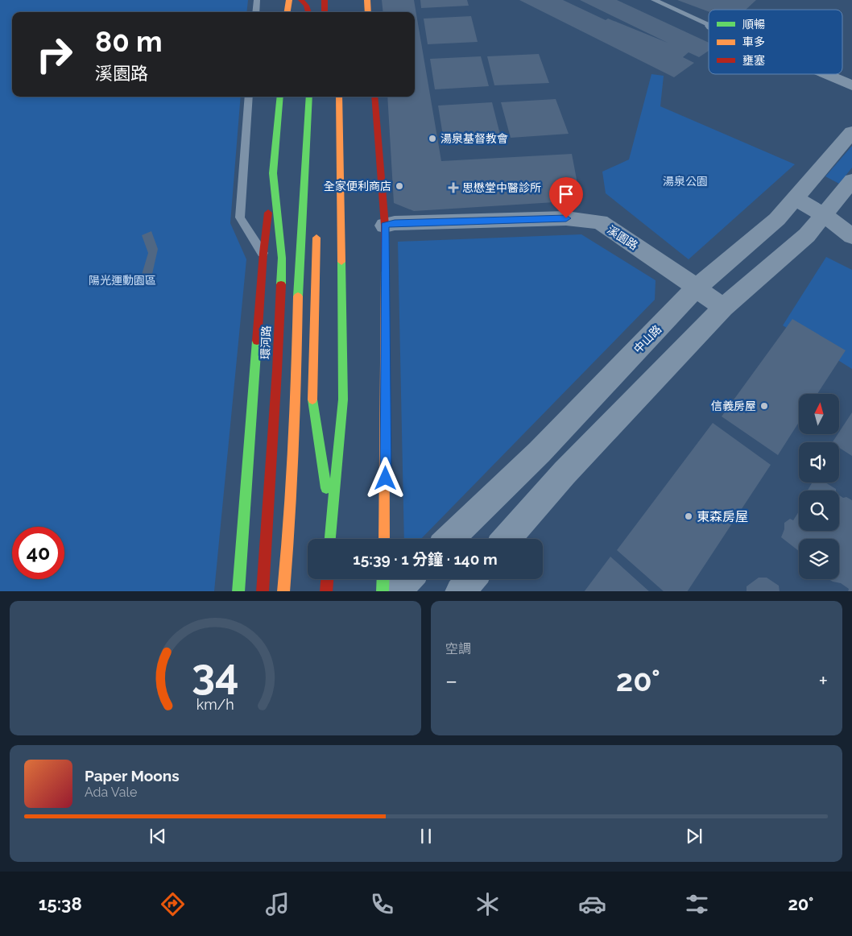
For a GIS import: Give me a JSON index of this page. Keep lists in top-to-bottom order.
{
  "streets": {
    "main road": ["環河路"],
    "street": ["溪園路", "中山路"]
  },
  "crossings": [
    ["溪園路", "中山路"]
  ],
  "parks": ["湯泉公園", "陽光運動園區"],
  "places": {
    "other": [
      "湯泉基督教會",
      "全家便利商店",
      "信義房屋",
      "東森房屋"
    ],
    "health": ["思懋堂中醫診所"]
  },
  "legend": ["順暢", "車多", "壅塞"],
  "north": "top",
  "page": {
    "turn": ["80 m", "溪園路"],
    "limit": "40",
    "trip": "15:39 · 1 分鐘 · 140 m",
    "tile": "空調",
    "heat": ["−", "20°", "+"],
    "song": ["Paper Moons", "Ada Vale"],
    "tabs": ["15:38", "20°"],
    "gauge": ["34", "km/h"]
  }
}
